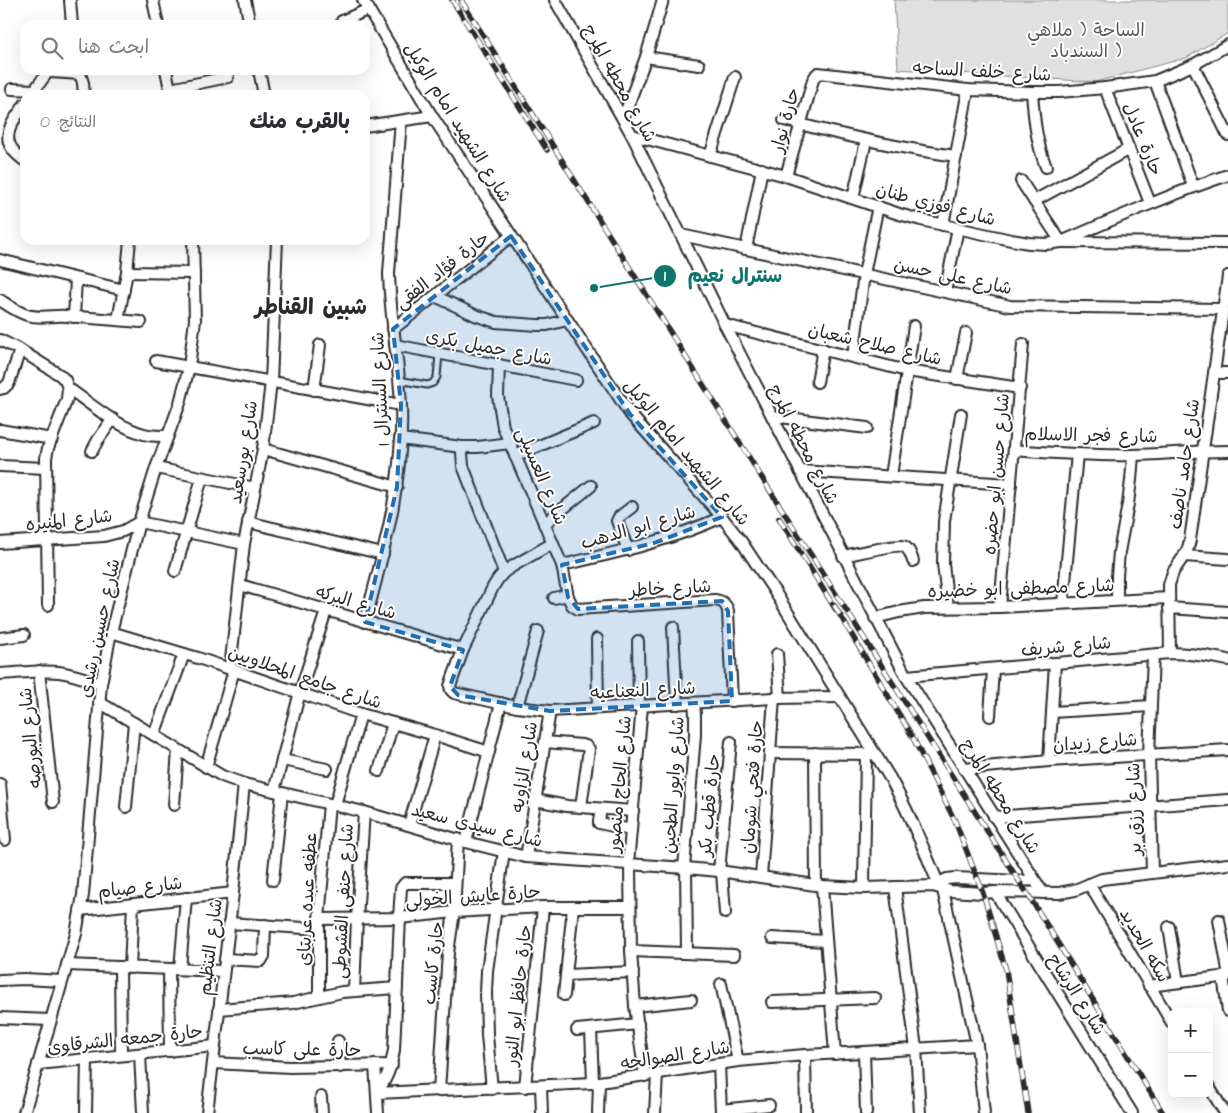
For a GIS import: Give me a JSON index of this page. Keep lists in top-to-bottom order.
{
  "streets": {
    "street": [
      "شارع خلف الساحه",
      "شارع محطه المرج",
      "حارة نوار",
      "شارع الشهيد امام الوكيل",
      "حارة عادل",
      "شارع فوزي طنان",
      "حارة فؤاد الفقى",
      "شارع على حسن",
      "شارع صلاح شعبان",
      "شارع جميل بكرى",
      "شارع السنترال 1",
      "شارع فجر الاسلام",
      "شارع بورسعيد",
      "شارع حامد ناصف",
      "شارع حسن ابو حضره",
      "شارع العسيلى",
      "شارع المنيره",
      "شارع ابو الدهب",
      "شارع خاطر",
      "شارع مصطفى ابو خضيره",
      "شارع البركه",
      "شارع حسين رشدى",
      "شارع شريف",
      "شارع جامع المحلاويين",
      "شارع النعناعيه",
      "شارع البورصه",
      "شارع زيدان",
      "شارع الزاويه",
      "شارع الحاج منصور",
      "شارع وابور الطحين",
      "حارة فتحي شومان",
      "حارة قطب بكر",
      "شارع رزق بر",
      "شارع سيدى سعيد",
      "شارع صيام",
      "حارة عايش الخولى",
      "عطفه عبده عربتاى",
      "شارع حنفى القشوطى",
      "سكه الحديد",
      "شارع التنظيم",
      "حارة كاسب",
      "شارع الرشاح",
      "حارة حافظ ابو النور",
      "حارة جمعه الشرقاوى",
      "حارة على كاسب",
      "شارع الصوالحه"
    ]
  },
  "crossings": [
    ["شارع خلف الساحه", "حارة نوار"],
    ["شارع خلف الساحه", "حارة عادل"],
    ["شارع محطه المرج", "شارع فوزي طنان"],
    ["شارع محطه المرج", "شارع على حسن"],
    ["شارع محطه المرج", "شارع صلاح شعبان"],
    ["شارع محطه المرج", "شارع مصطفى ابو خضيره"],
    ["شارع محطه المرج", "شارع شريف"],
    ["شارع محطه المرج", "شارع زيدان"],
    ["حارة نوار", "شارع فوزي طنان"],
    ["شارع الشهيد امام الوكيل", "حارة فؤاد الفقى"],
    ["شارع الشهيد امام الوكيل", "شارع ابو الدهب"],
    ["شارع الشهيد امام الوكيل", "شارع النعناعيه"],
    ["شارع الشهيد امام الوكيل", "شارع سيدى سعيد"],
    ["شارع الشهيد امام الوكيل", "شارع الصوالحه"],
    ["حارة عادل", "شارع فوزي طنان"],
    ["حارة فؤاد الفقى", "شارع السنترال 1"],
    ["شارع على حسن", "شارع حامد ناصف"],
    ["شارع صلاح شعبان", "شارع حسن ابو حضره"],
    ["شارع جميل بكرى", "شارع السنترال 1"],
    ["شارع جميل بكرى", "شارع العسيلى"],
    ["شارع السنترال 1", "شارع البركه"],
    ["شارع فجر الاسلام", "شارع حامد ناصف"],
    ["شارع فجر الاسلام", "شارع حسن ابو حضره"],
    ["شارع بورسعيد", "شارع البركه"],
    ["شارع بورسعيد", "شارع جامع المحلاويين"],
    ["شارع بورسعيد", "شارع سيدى سعيد"],
    ["شارع حامد ناصف", "شارع مصطفى ابو خضيره"],
    ["شارع حامد ناصف", "شارع شريف"],
    ["شارع حسن ابو حضره", "شارع مصطفى ابو خضيره"],
    ["شارع العسيلى", "شارع ابو الدهب"],
    ["شارع العسيلى", "شارع خاطر"],
    ["شارع المنيره", "شارع حسين رشدى"],
    ["شارع خاطر", "شارع النعناعيه"],
    ["شارع البركه", "شارع النعناعيه"],
    ["شارع حسين رشدى", "شارع جامع المحلاويين"],
    ["شارع حسين رشدى", "شارع سيدى سعيد"],
    ["شارع حسين رشدى", "شارع صيام"],
    ["شارع حسين رشدى", "حارة جمعه الشرقاوى"],
    ["شارع شريف", "شارع رزق بر"],
    ["شارع جامع المحلاويين", "عطفه عبده عربتاى"],
    ["شارع جامع المحلاويين", "حارة كاسب"],
    ["شارع النعناعيه", "شارع الزاويه"],
    ["شارع النعناعيه", "شارع الحاج منصور"],
    ["شارع النعناعيه", "شارع وابور الطحين"],
    ["شارع النعناعيه", "حارة فتحي شومان"],
    ["شارع النعناعيه", "حارة كاسب"],
    ["شارع زيدان", "شارع رزق بر"],
    ["شارع الزاويه", "شارع سيدى سعيد"],
    ["شارع الحاج منصور", "شارع سيدى سعيد"],
    ["شارع الحاج منصور", "حارة عايش الخولى"],
    ["شارع الحاج منصور", "شارع الصوالحه"],
    ["شارع وابور الطحين", "شارع سيدى سعيد"],
    ["حارة فتحي شومان", "شارع سيدى سعيد"],
    ["حارة قطب بكر", "شارع سيدى سعيد"],
    ["شارع سيدى سعيد", "عطفه عبده عربتاى"],
    ["شارع سيدى سعيد", "شارع حنفى القشوطى"],
    ["شارع سيدى سعيد", "شارع التنظيم"],
    ["شارع سيدى سعيد", "حارة كاسب"],
    ["شارع صيام", "شارع التنظيم"],
    ["حارة عايش الخولى", "عطفه عبده عربتاى"],
    ["حارة عايش الخولى", "شارع حنفى القشوطى"],
    ["حارة عايش الخولى", "شارع التنظيم"],
    ["حارة عايش الخولى", "حارة كاسب"],
    ["حارة عايش الخولى", "حارة حافظ ابو النور"],
    ["شارع التنظيم", "حارة جمعه الشرقاوى"],
    ["شارع التنظيم", "حارة على كاسب"],
    ["حارة كاسب", "شارع الصوالحه"],
    ["حارة حافظ ابو النور", "شارع الصوالحه"]
  ],
  "districts": ["شبين القناطر"],
  "parks": ["الساحة ( ملاهي السندباد )"],
  "places": ["سنترال نعيم"],
  "page": {
    "search": "ابحث هنا",
    "heading": ["بالقرب منك", "النتائج: 0"],
    "map_buttons": ["+", "−"]
  }
}
